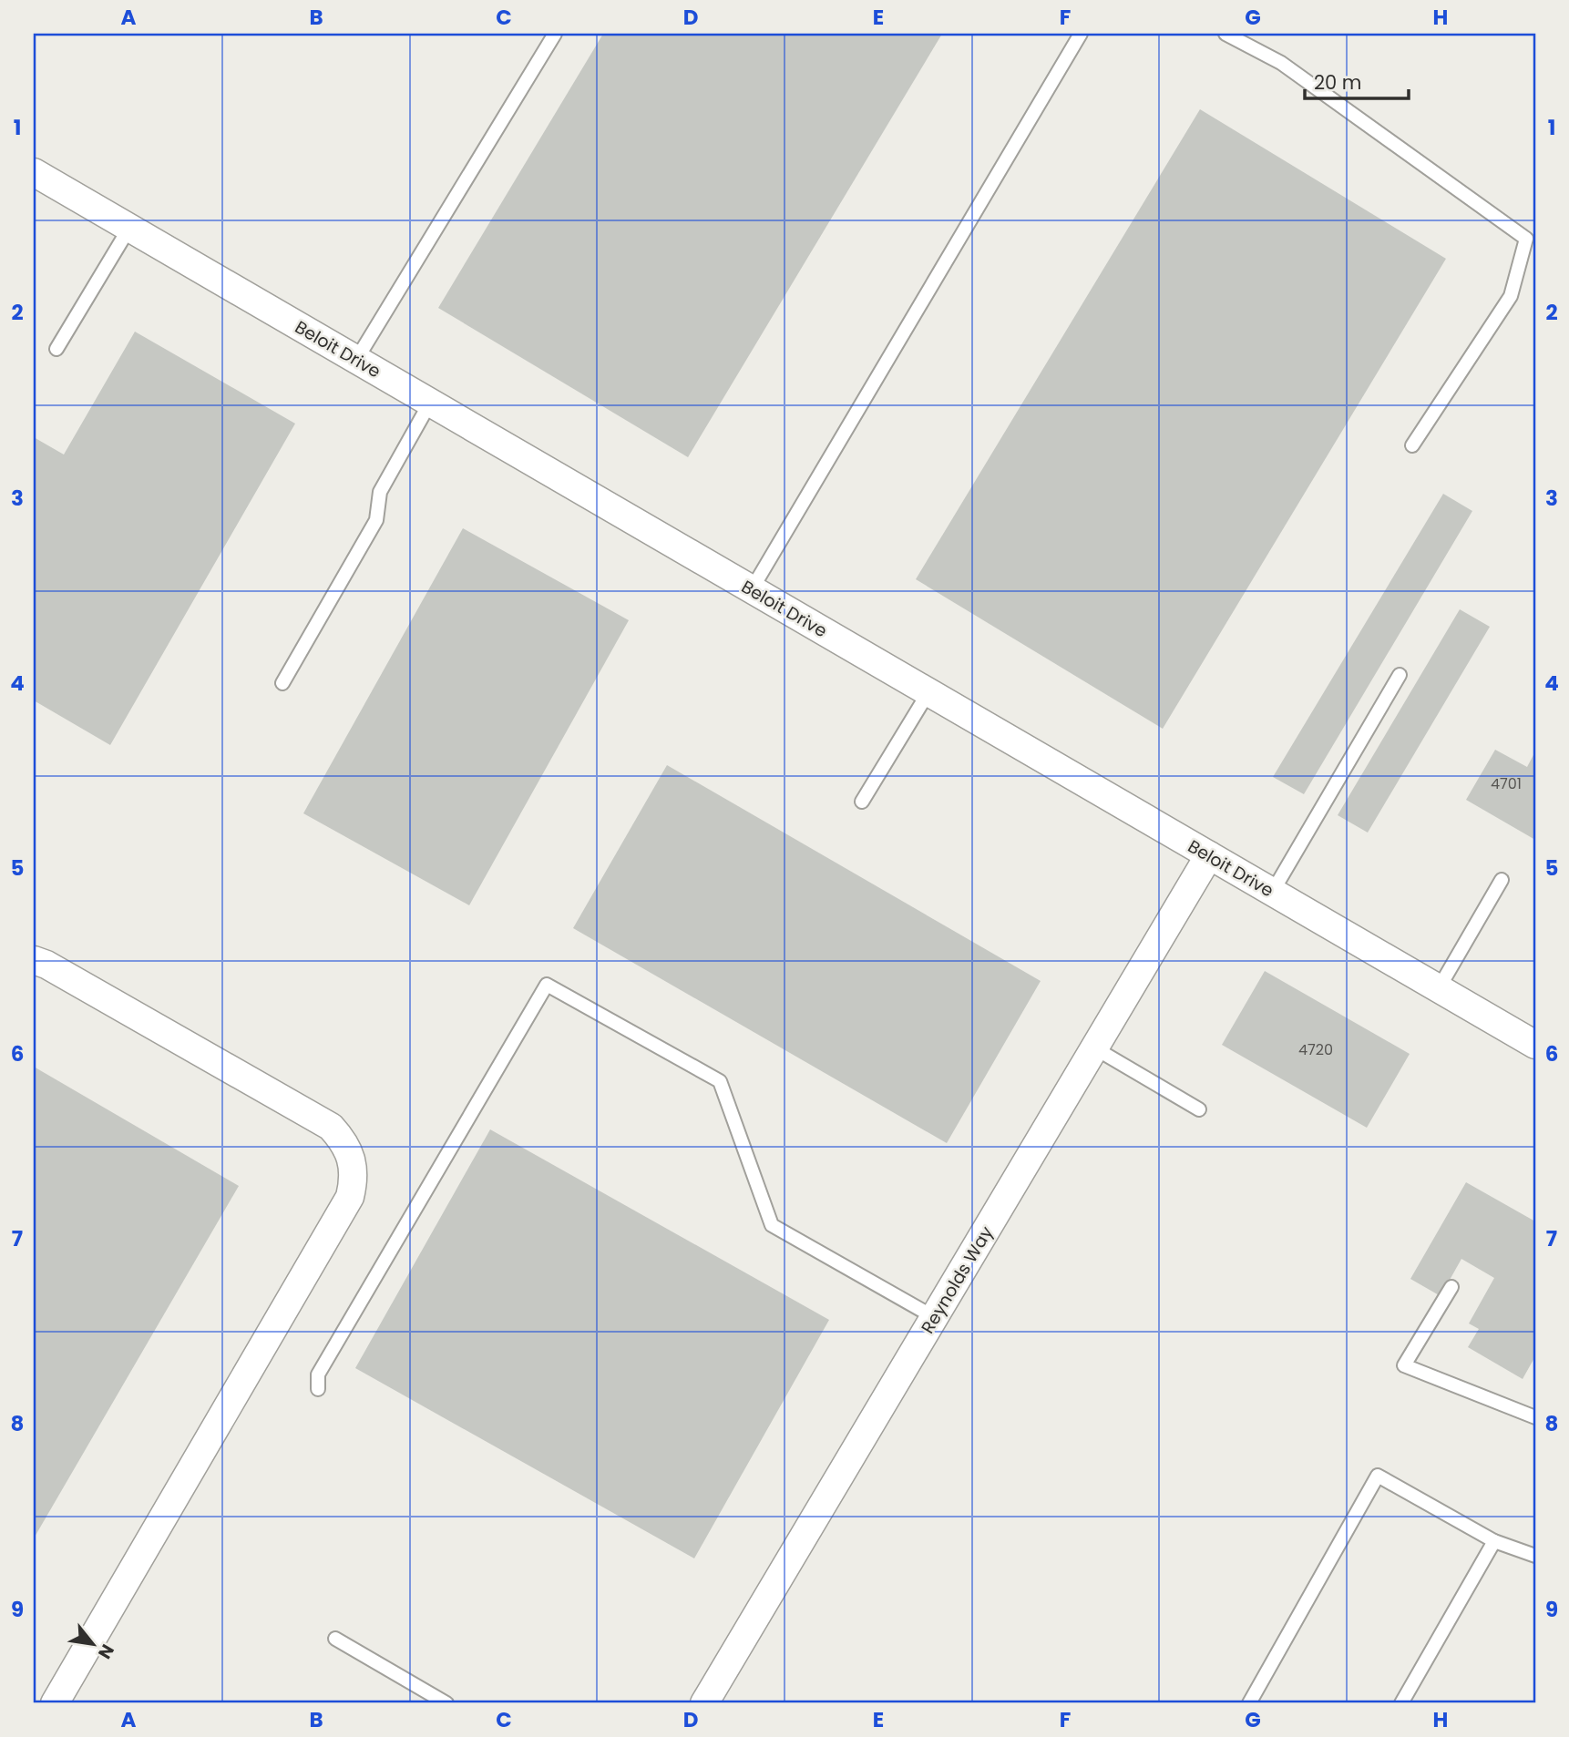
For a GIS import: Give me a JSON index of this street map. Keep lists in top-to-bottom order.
{
  "streets": {
    "street": ["Beloit Drive", "Reynolds Way"]
  },
  "crossings": [
    ["Beloit Drive", "Reynolds Way"]
  ],
  "house_numbers": ["4701", "4720"],
  "scale_bar": "20 m",
  "north": "bottom right",
  "grid": {
    "columns": [
      "A",
      "B",
      "C",
      "D",
      "E",
      "F",
      "G",
      "H"
    ],
    "rows": [
      "1",
      "2",
      "3",
      "4",
      "5",
      "6",
      "7",
      "8",
      "9"
    ]
  }
}
